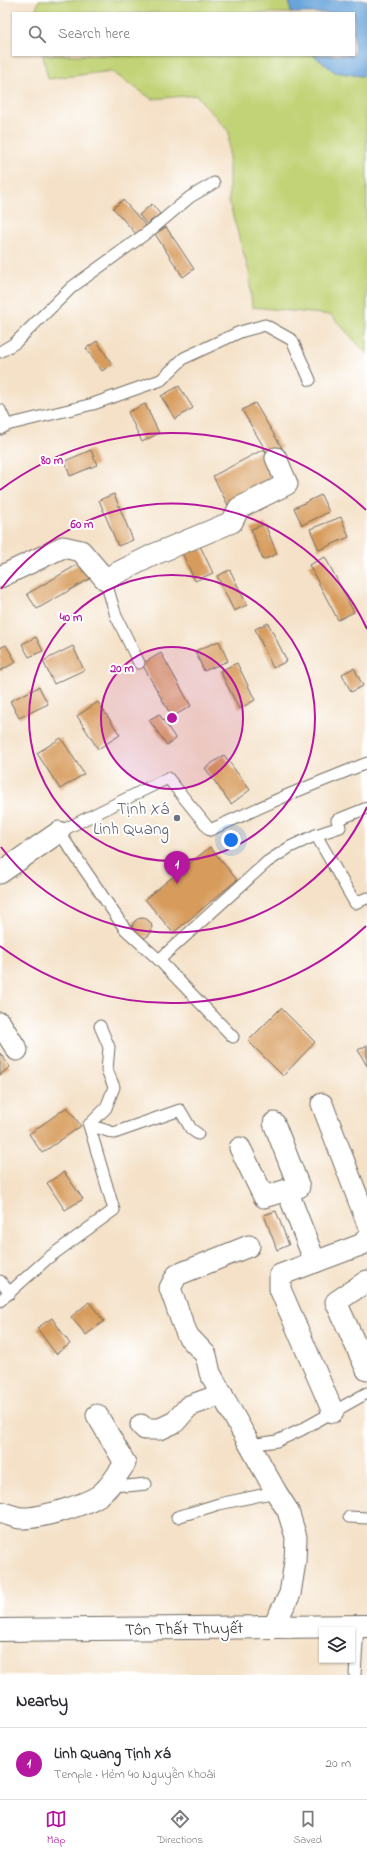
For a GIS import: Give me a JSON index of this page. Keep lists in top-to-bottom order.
{
  "streets": {
    "main road": ["Tôn Thất Thuyết"]
  },
  "places": ["Tịnh Xá Linh Quang"],
  "page": {
    "search": "Search here",
    "pins": "1",
    "heading": "Nearby",
    "list": [
      {
        "mark": "1",
        "name": "Linh Quang Tịnh Xá",
        "note": "Temple · Hẻm 40 Nguyễn Khoái",
        "value": "20 m"
      }
    ],
    "nav": ["Map", "Directions", "Saved"]
  },
  "rings": [
    "80 m",
    "60 m",
    "40 m",
    "20 m"
  ]
}
